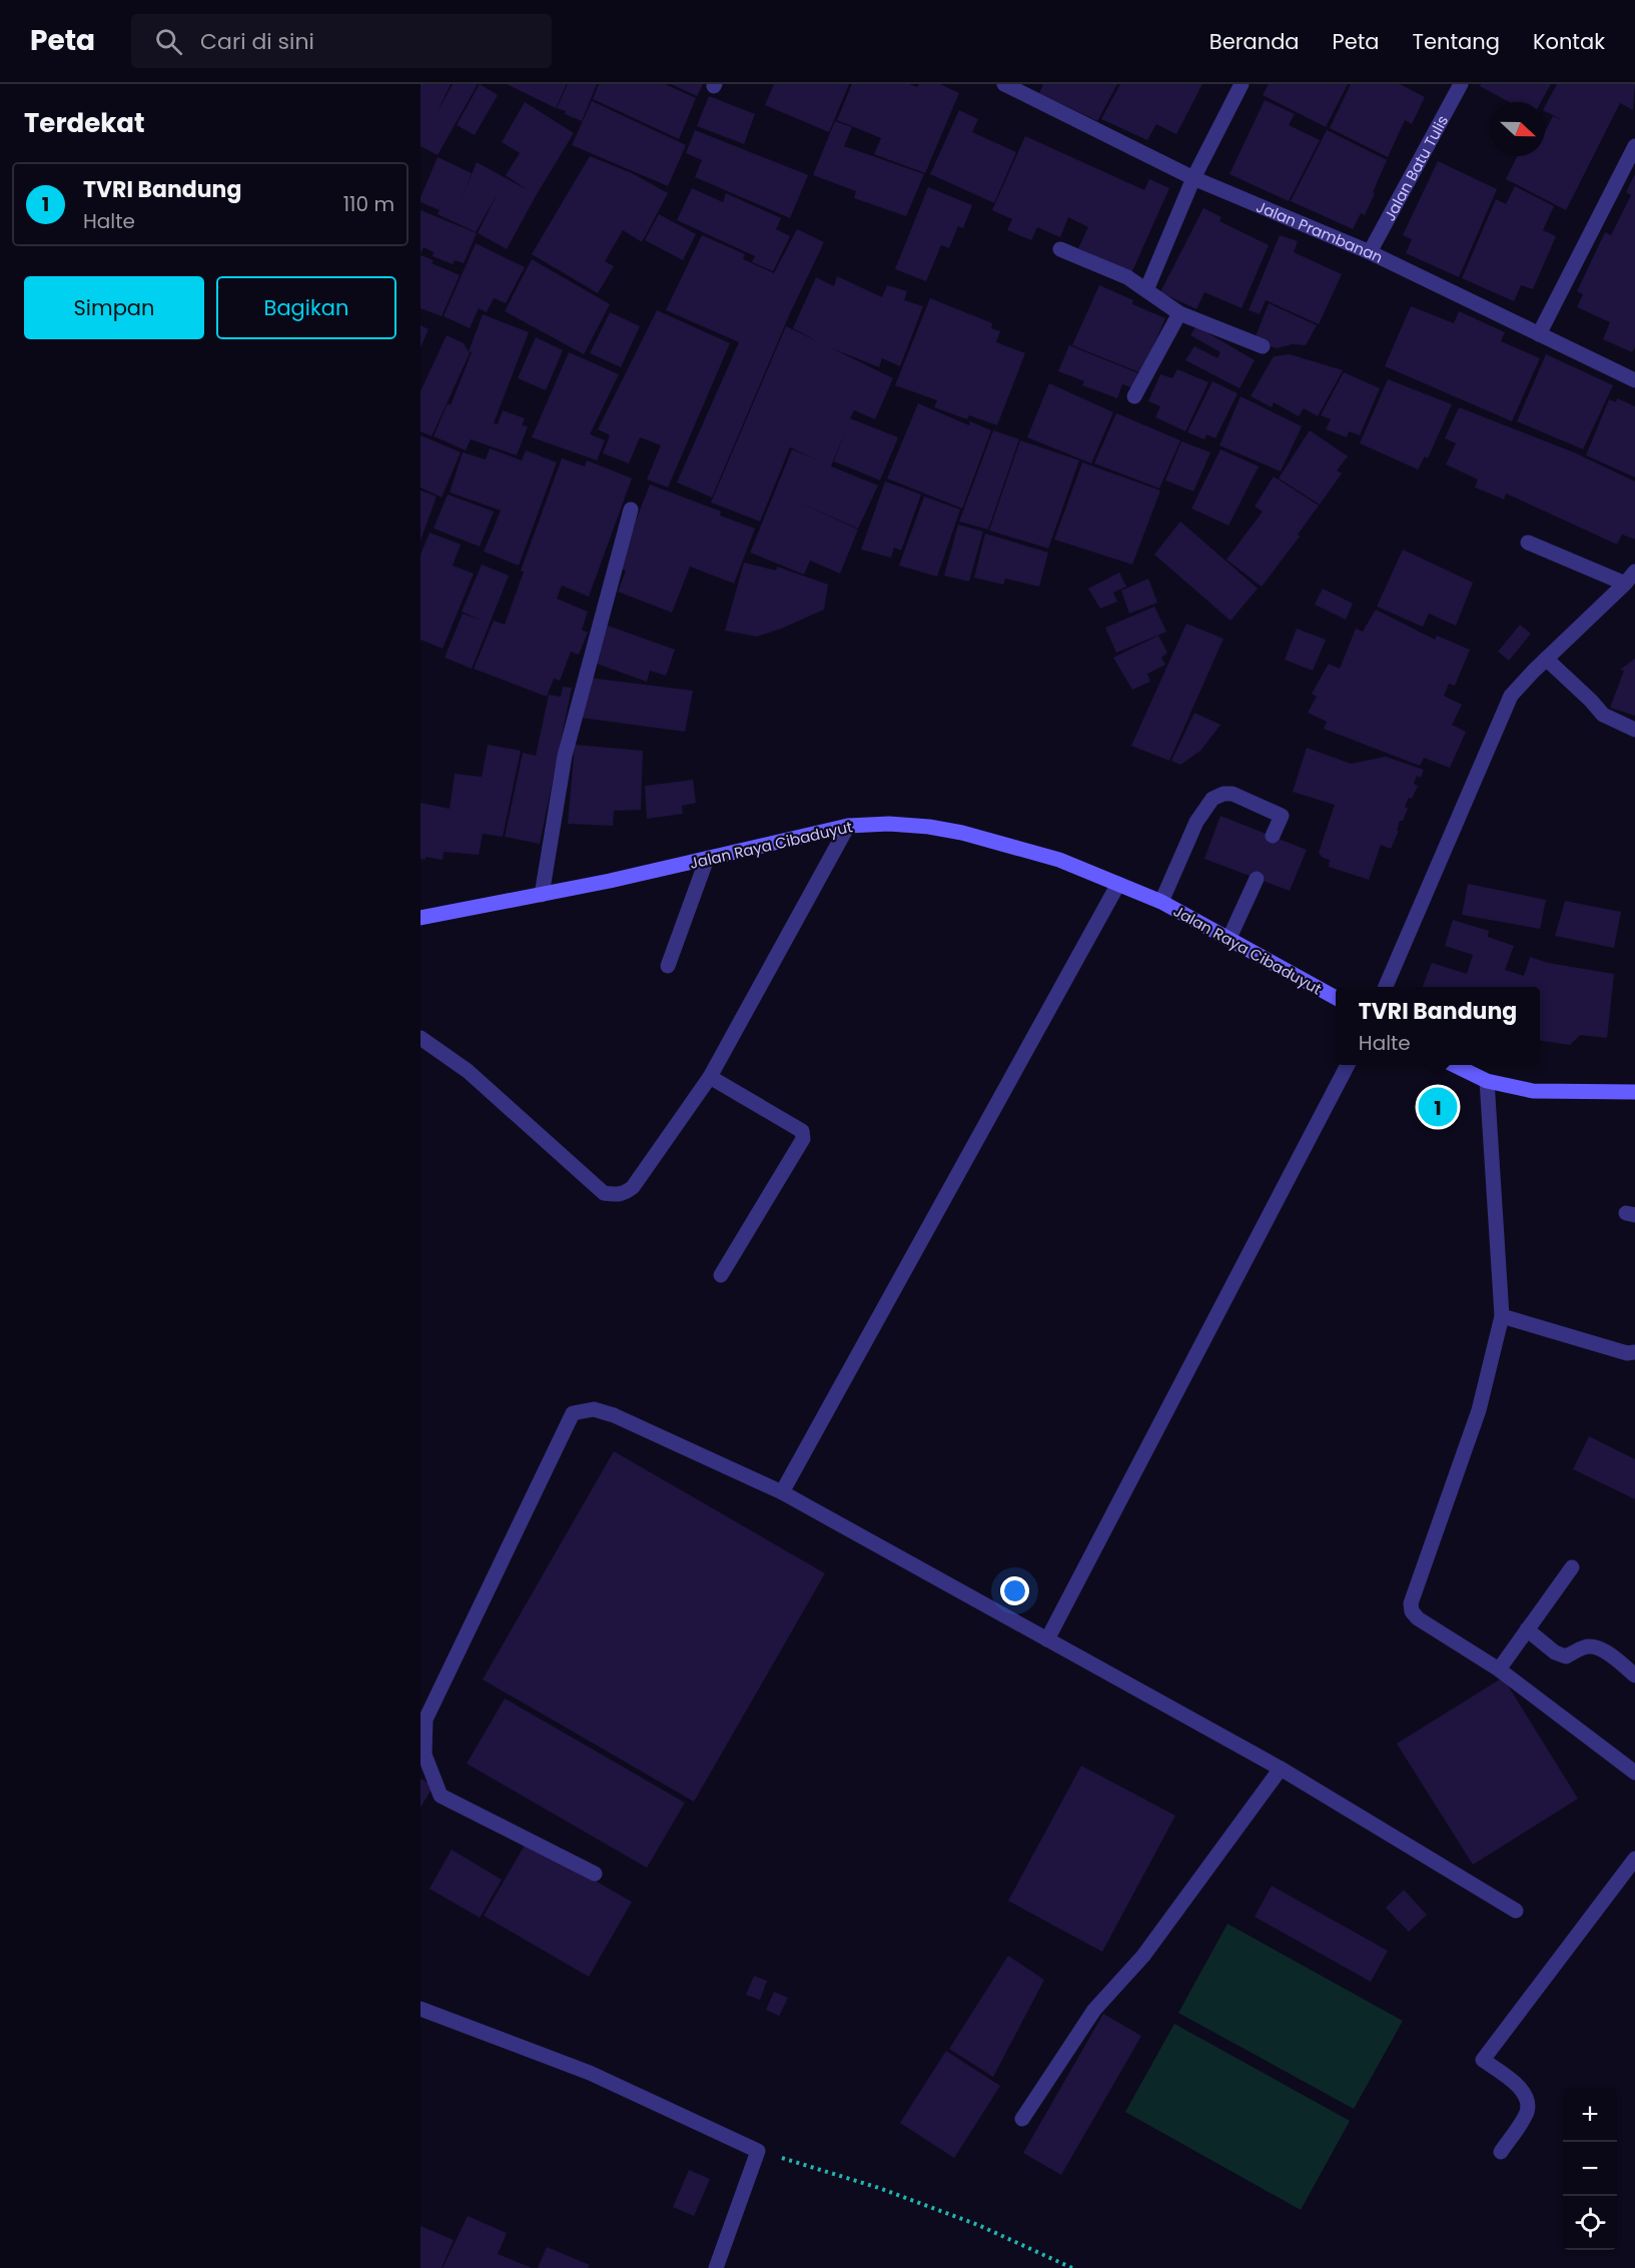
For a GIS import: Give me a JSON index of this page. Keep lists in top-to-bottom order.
{
  "streets": {
    "main road": ["Jalan Raya Cibaduyut"],
    "street": ["Jalan Batu Tulis", "Jalan Prambanan"]
  },
  "crossings": [
    ["Jalan Batu Tulis", "Jalan Prambanan"]
  ],
  "north": "right",
  "page": {
    "header": "Peta",
    "search": "Cari di sini",
    "nav": [
      "Beranda",
      "Peta",
      "Tentang",
      "Kontak"
    ],
    "heading": "Terdekat",
    "list": [
      {
        "mark": "1",
        "name": "TVRI Bandung",
        "note": "Halte",
        "value": "110 m"
      }
    ],
    "buttons": ["Simpan", "Bagikan"],
    "popup": ["TVRI Bandung", "Halte"],
    "pins": "1",
    "map_buttons": ["+", "−"]
  }
}
